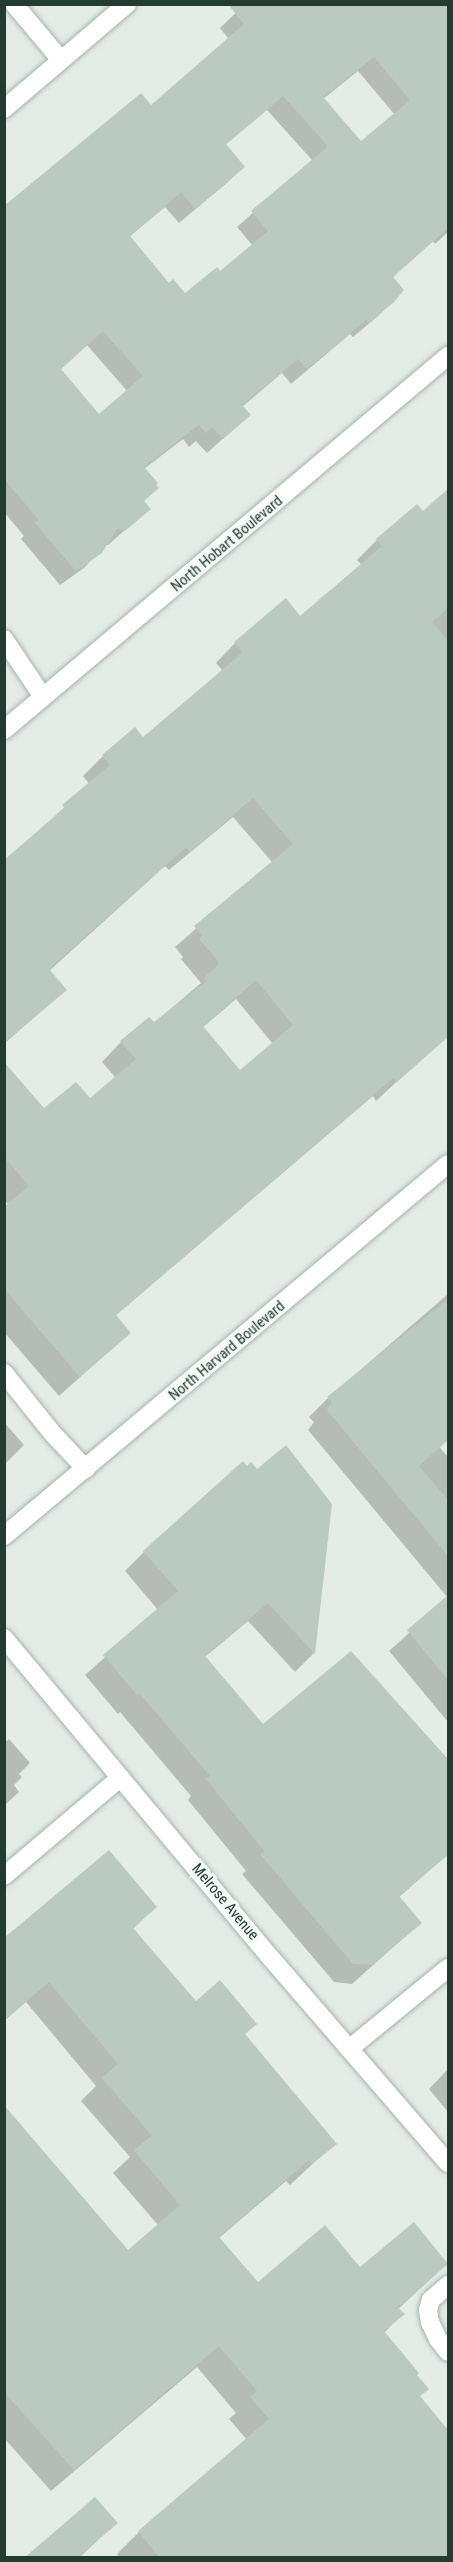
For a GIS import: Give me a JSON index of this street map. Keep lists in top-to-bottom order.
{
  "streets": {
    "street": ["North Hobart Boulevard", "North Harvard Boulevard", "Melrose Avenue"]
  }
}
